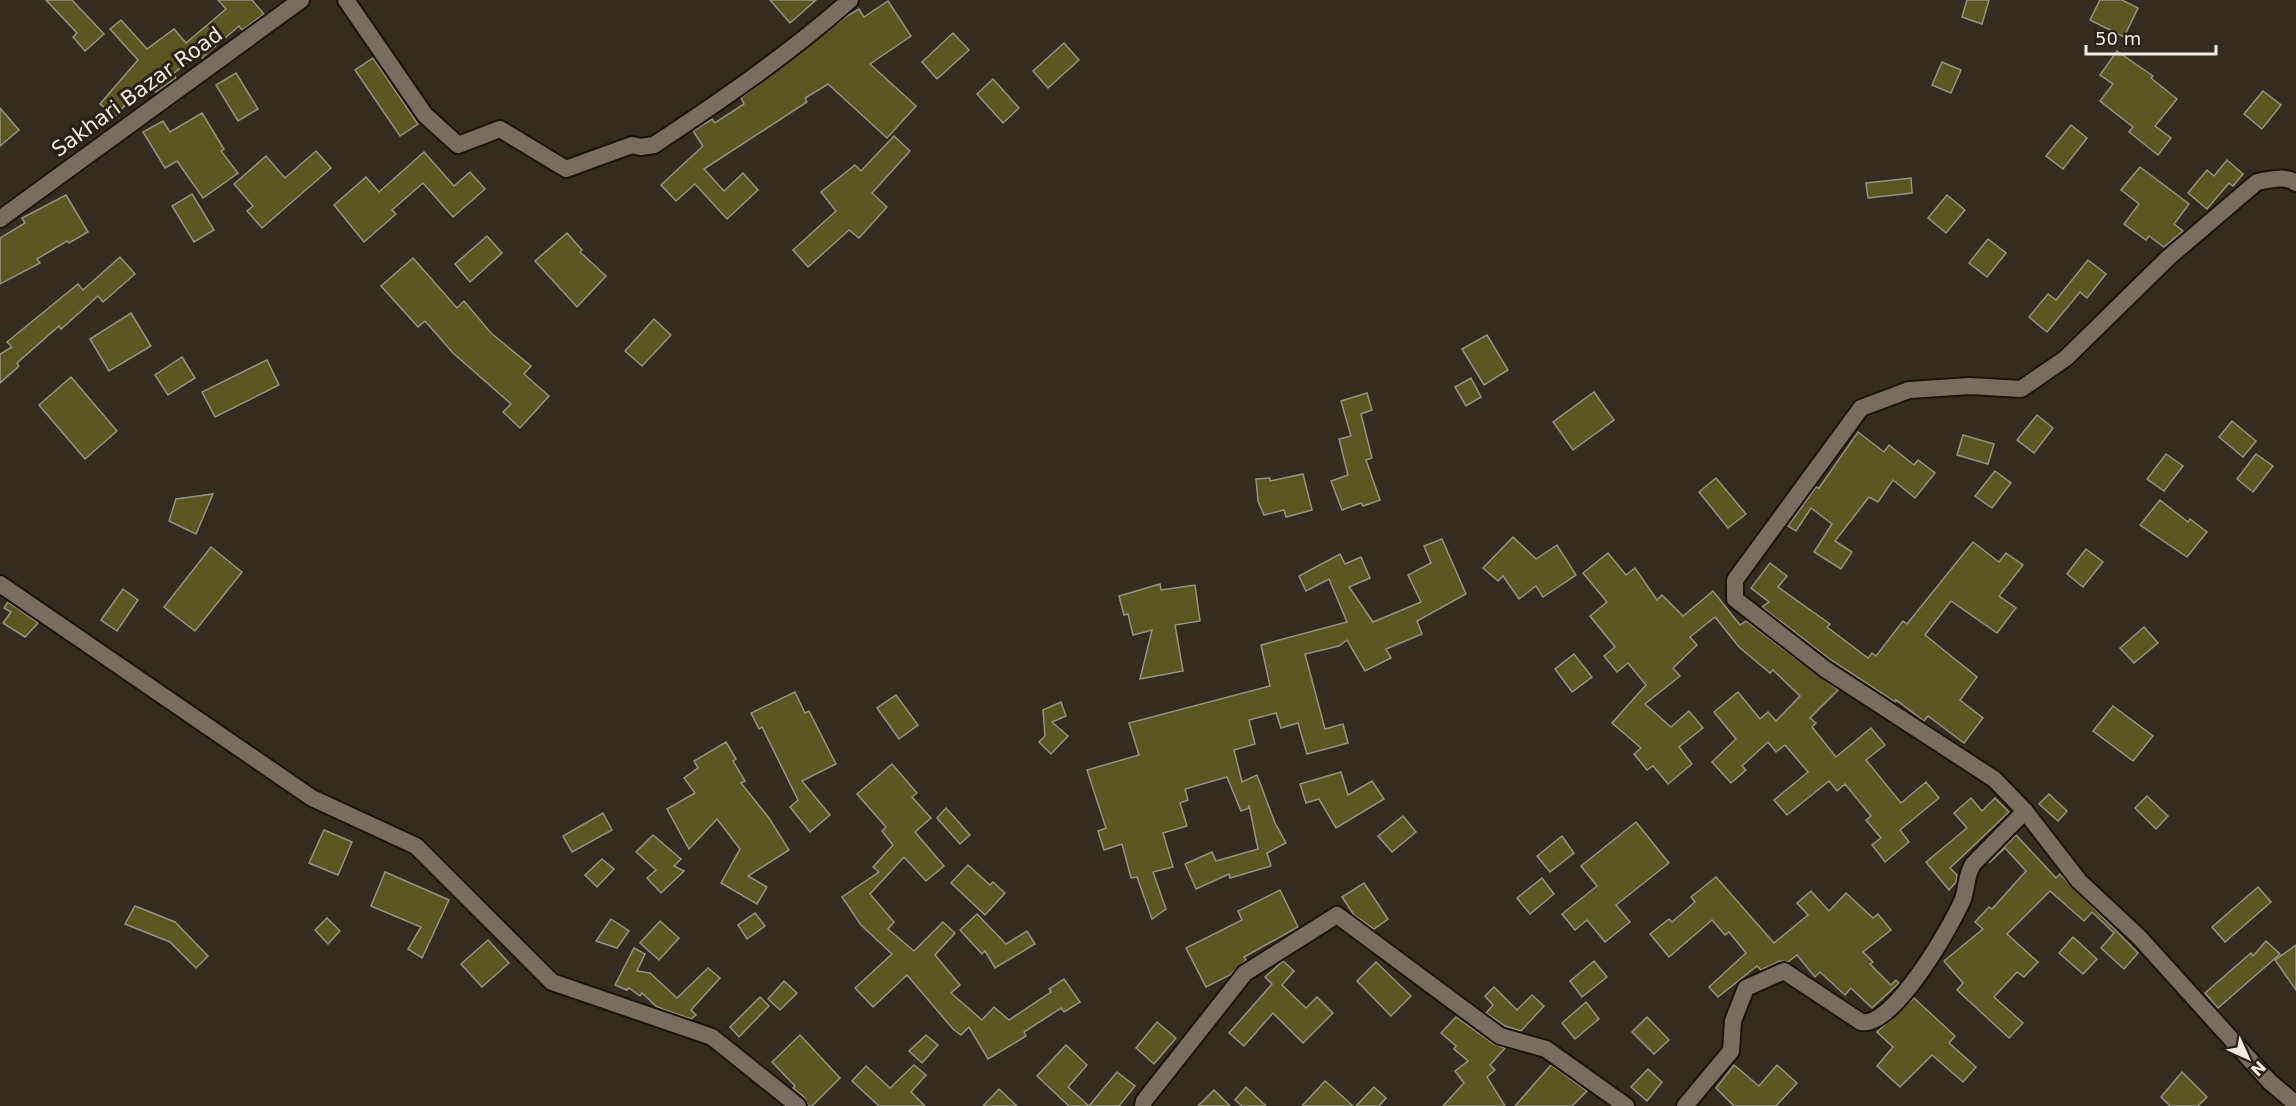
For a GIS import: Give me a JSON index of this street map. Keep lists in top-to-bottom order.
{
  "streets": {
    "street": ["Sakhari Bazar Road"]
  },
  "scale_bar": "50 m",
  "north": "bottom right"
}
